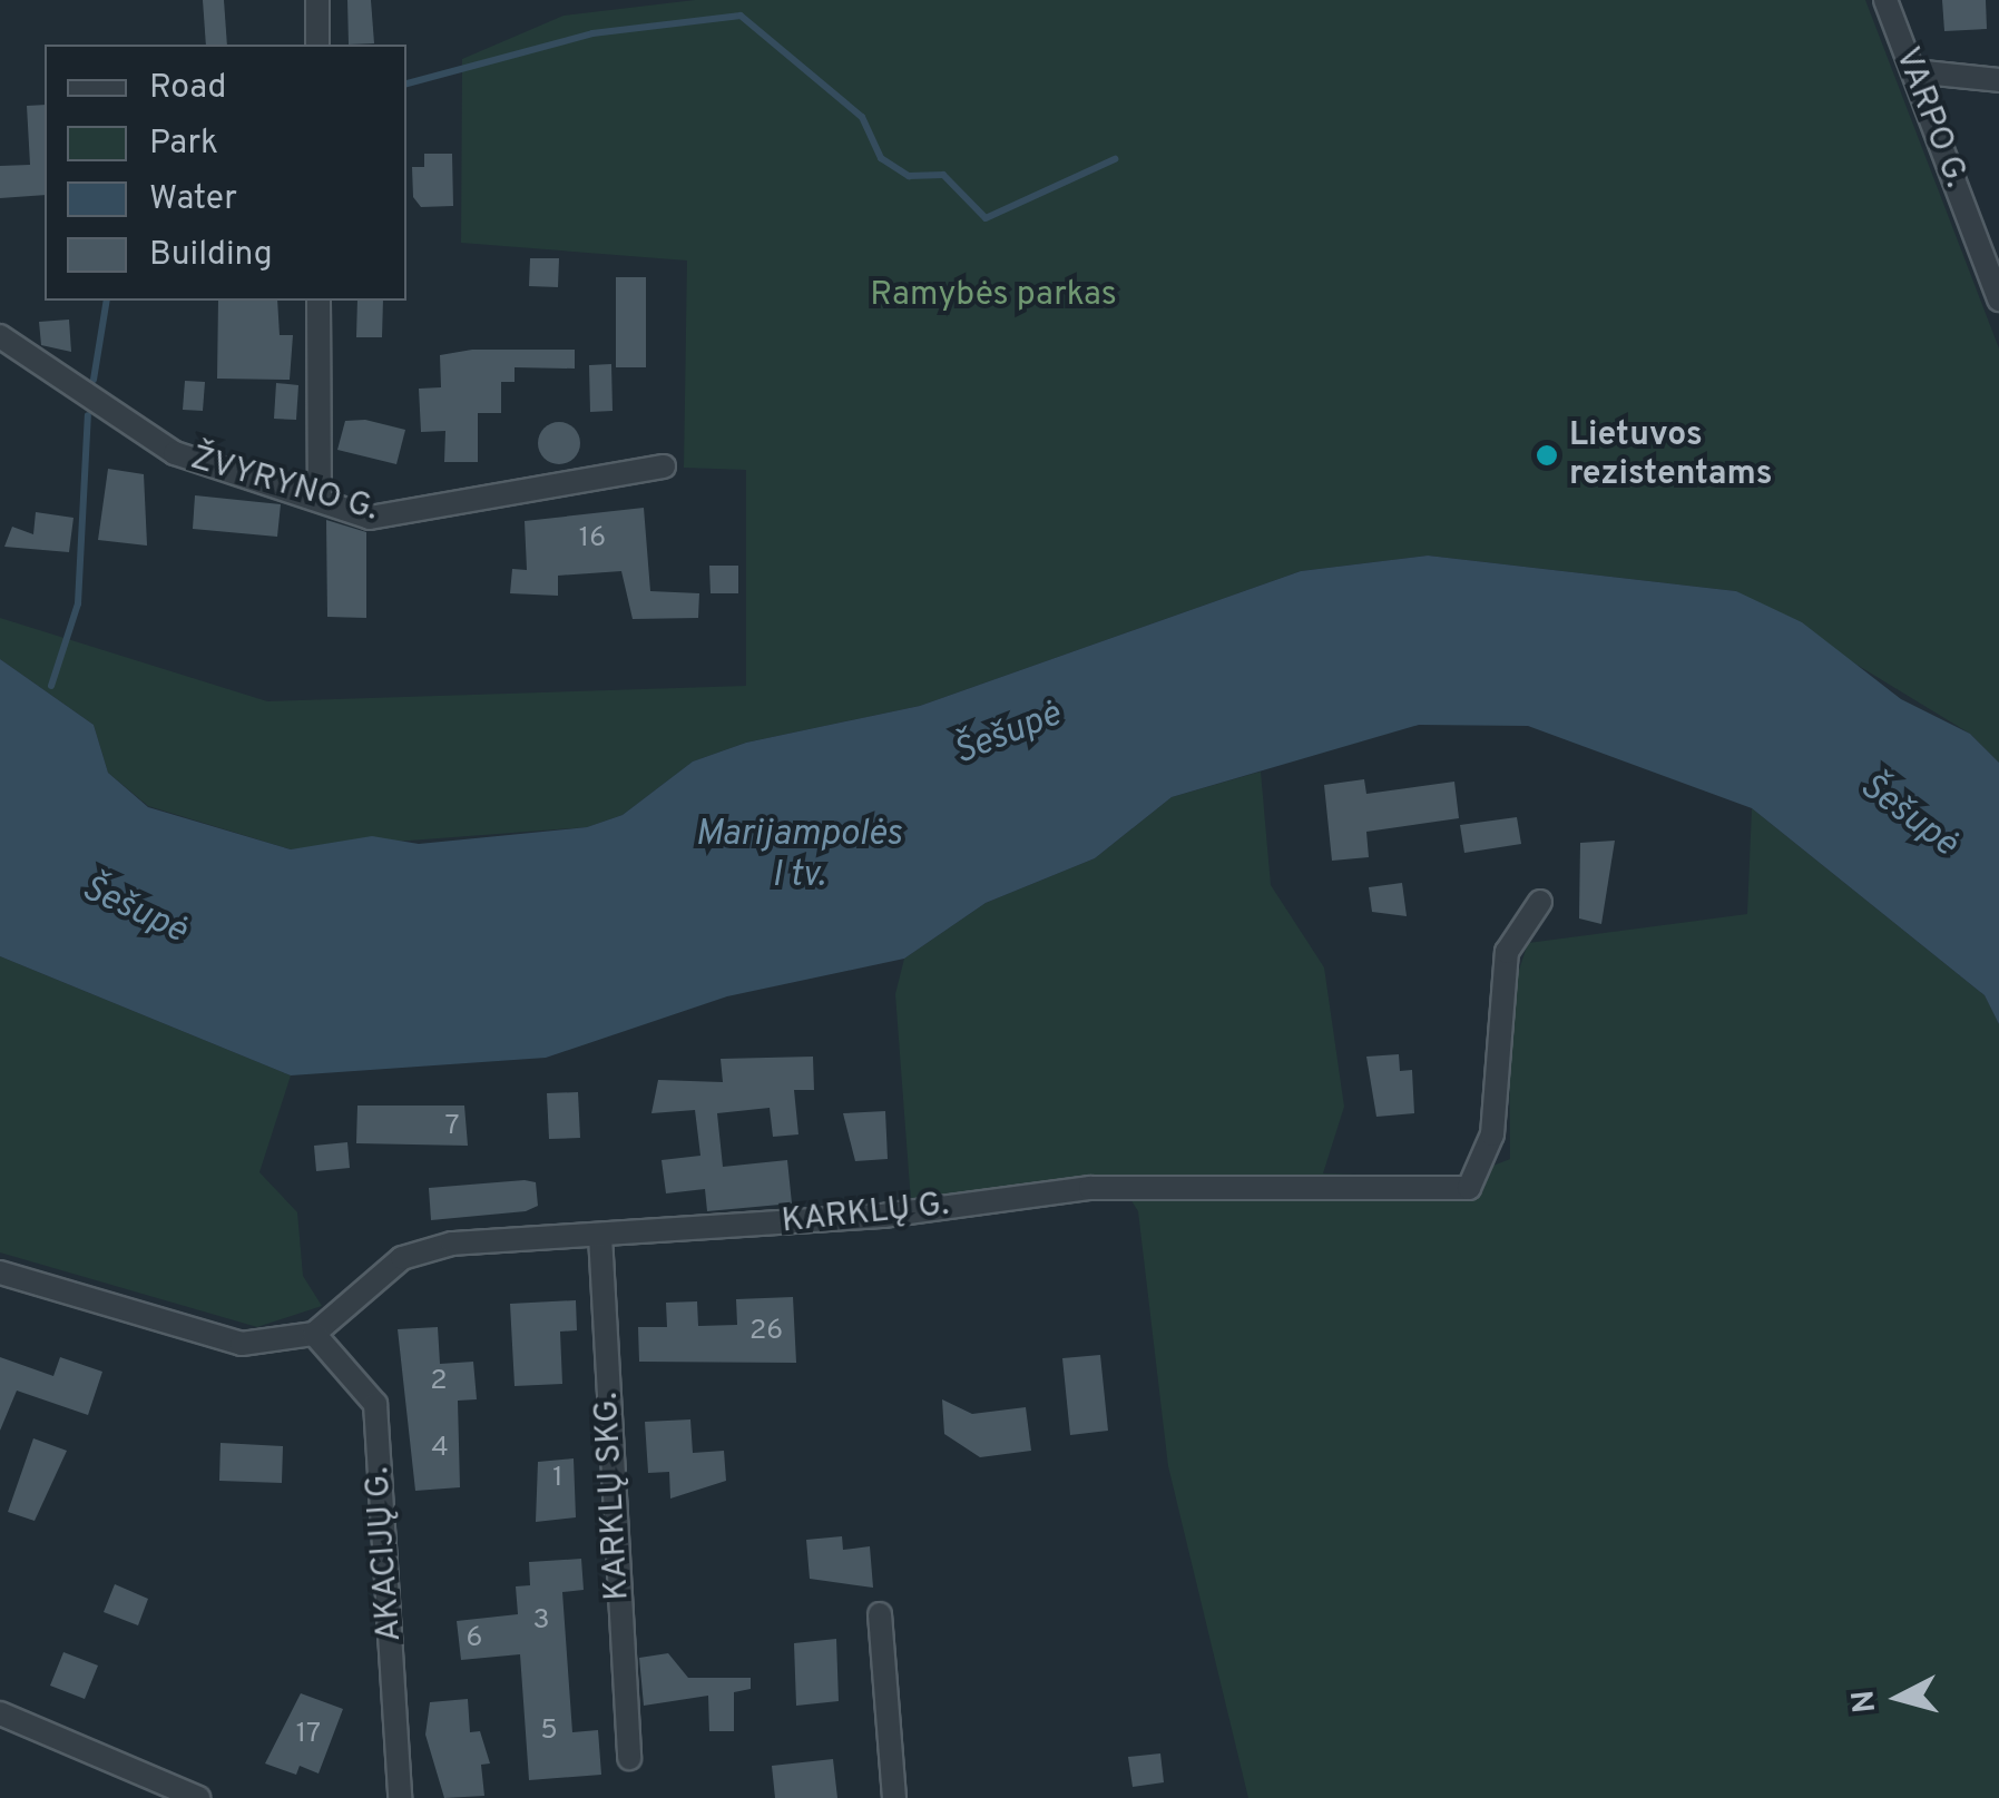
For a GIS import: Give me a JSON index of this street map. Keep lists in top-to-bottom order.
{
  "streets": {
    "street": [
      "VARPO G.",
      "ŽVYRYNO G.",
      "KARKLŲ G.",
      "KARKLŲ SKG.",
      "AKACIJŲ G."
    ]
  },
  "crossings": [
    ["KARKLŲ G.", "KARKLŲ SKG."],
    ["KARKLŲ G.", "AKACIJŲ G."]
  ],
  "water": ["Šešupė", "Marijampolės I tv."],
  "parks": ["Ramybės parkas"],
  "places": ["Lietuvos rezistentams"],
  "house_numbers": [
    "16",
    "7",
    "26",
    "2",
    "4",
    "1",
    "3",
    "6",
    "5",
    "17"
  ],
  "legend": [
    "Road",
    "Park",
    "Water",
    "Building"
  ],
  "north": "left"
}
